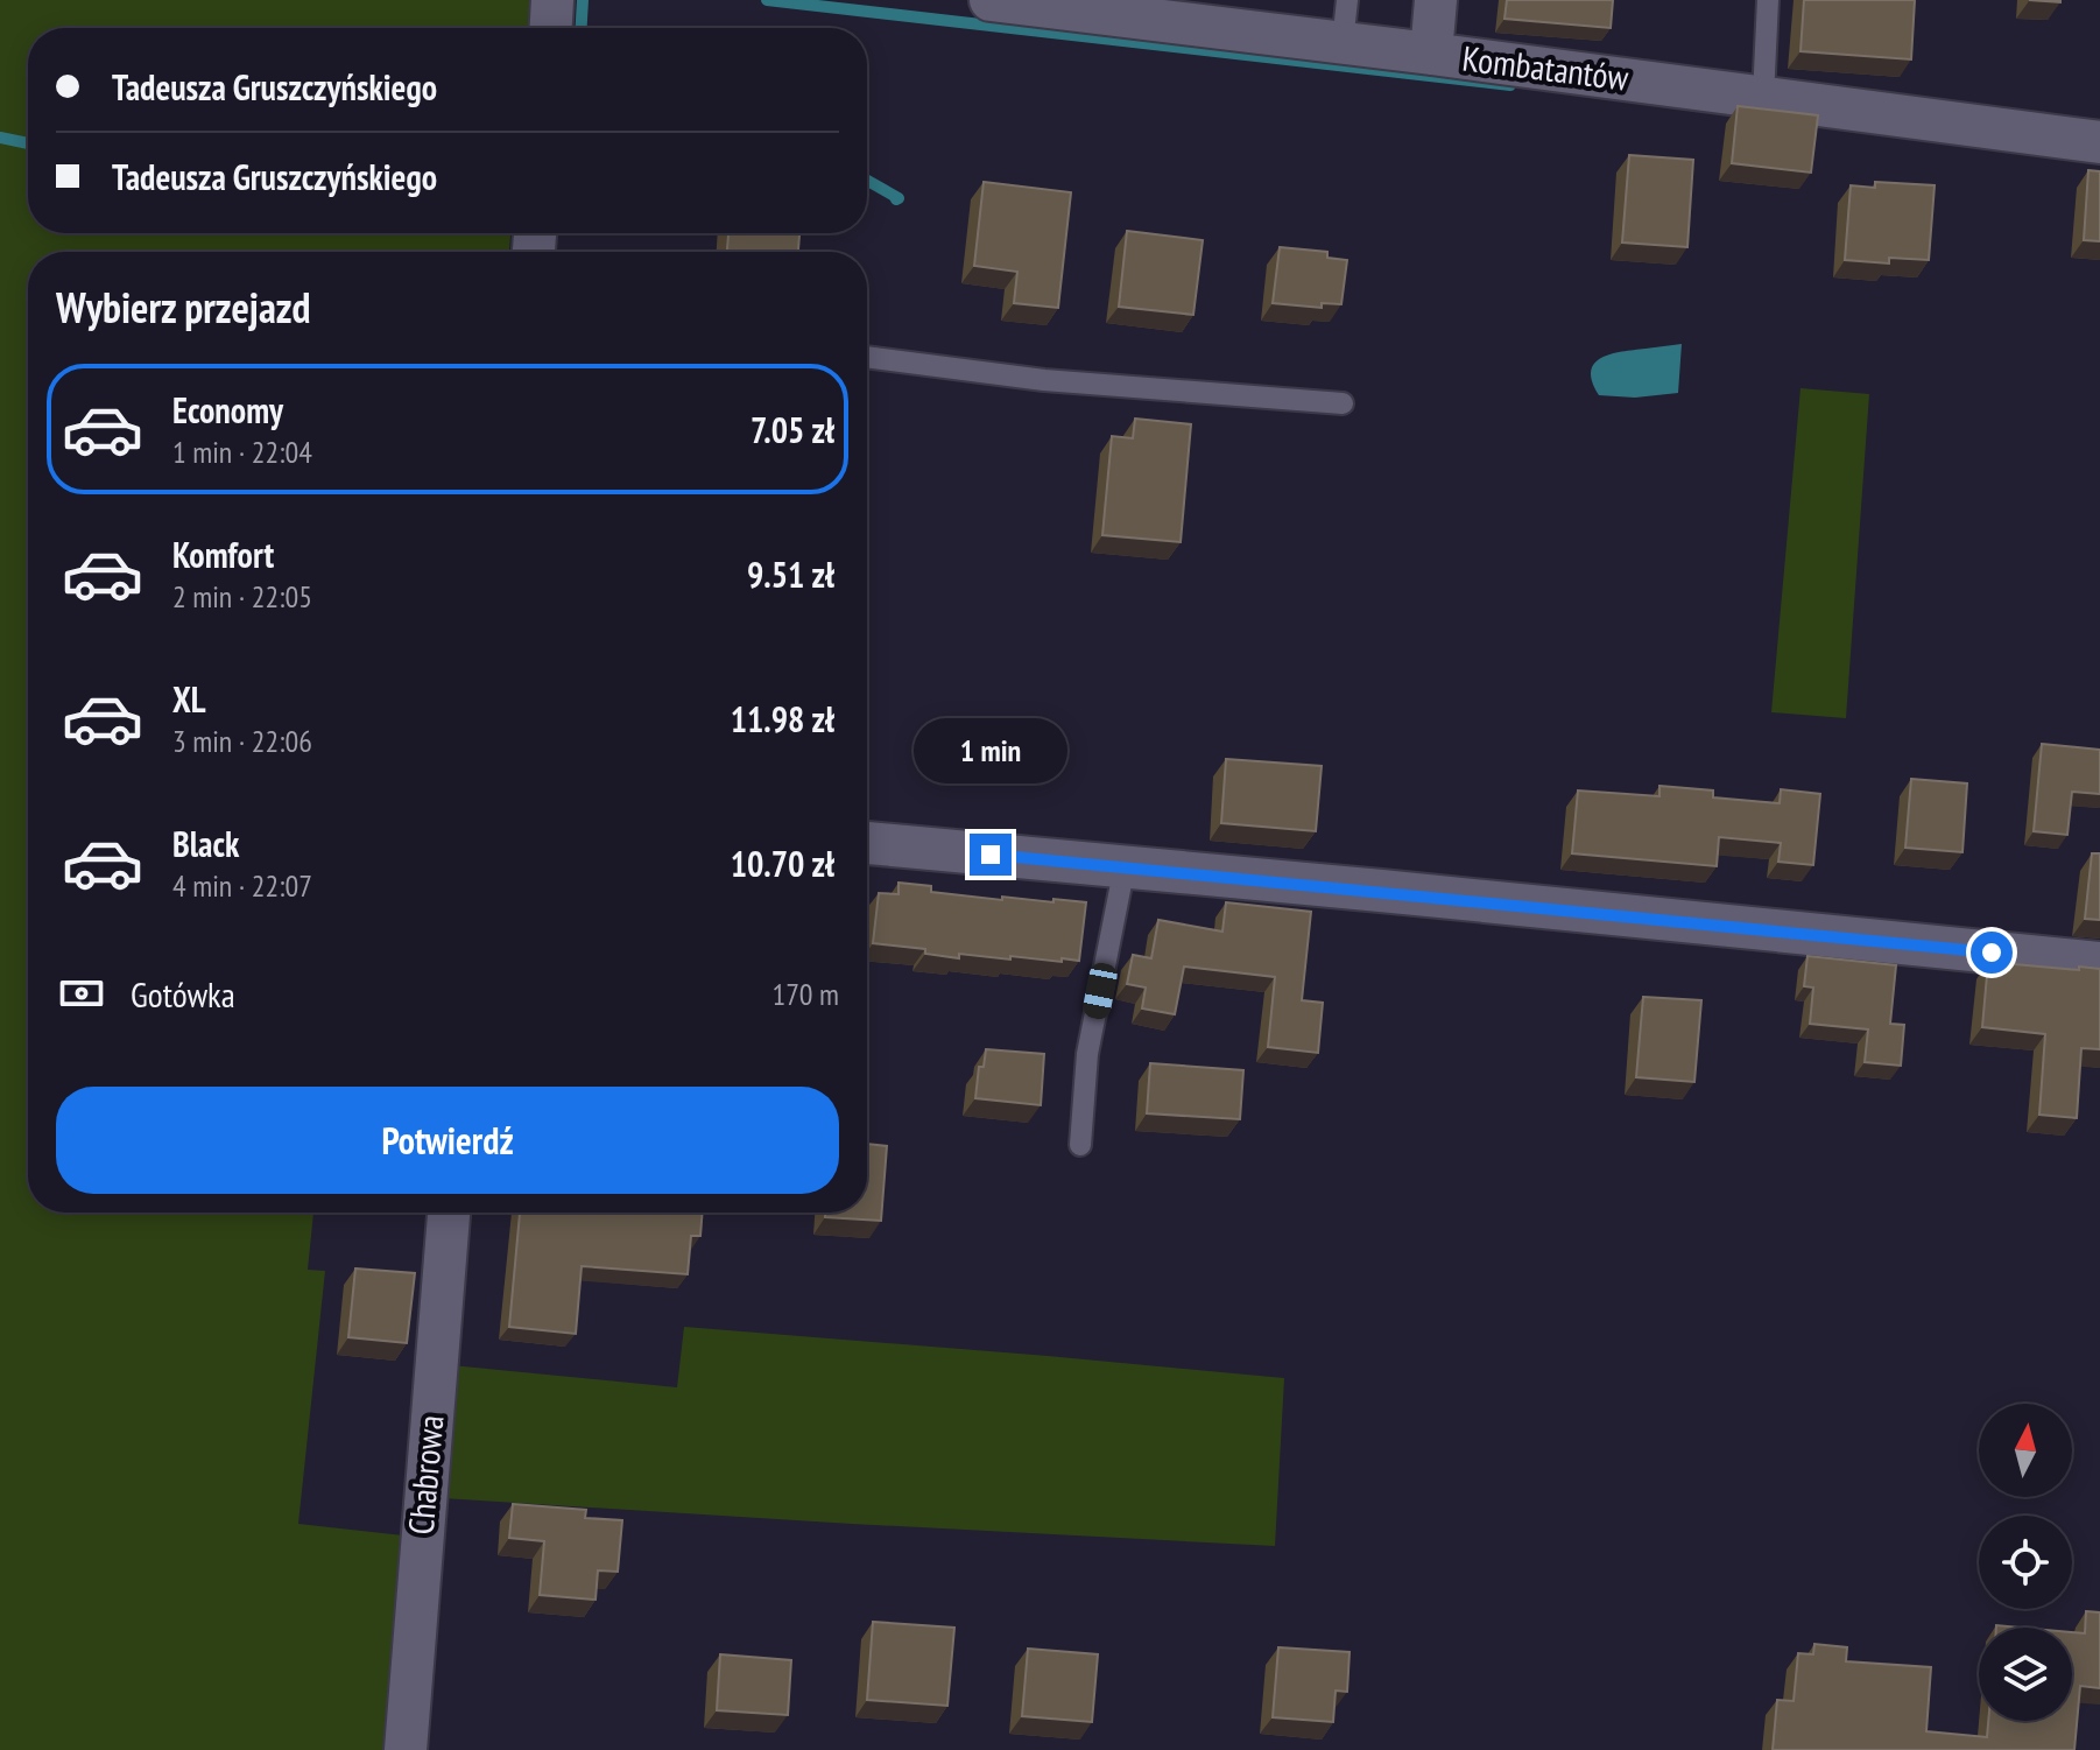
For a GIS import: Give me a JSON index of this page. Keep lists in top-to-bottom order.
{
  "streets": {
    "street": ["Kombatantów", "Chabrowa"]
  },
  "north": "top",
  "page": {
    "banner": ["Tadeusza Gruszczyńskiego", "Tadeusza Gruszczyńskiego"],
    "heading": "Wybierz przejazd",
    "list": [
      {
        "name": "Economy",
        "note": "1 min · 22:04",
        "value": "7.05 zł"
      },
      {
        "name": "Komfort",
        "note": "2 min · 22:05",
        "value": "9.51 zł"
      },
      {
        "name": "XL",
        "note": "3 min · 22:06",
        "value": "11.98 zł"
      },
      {
        "name": "Black",
        "note": "4 min · 22:07",
        "value": "10.70 zł"
      }
    ],
    "bubble": "1 min",
    "pay": ["Gotówka", "170 m"],
    "buttons": "Potwierdź"
  }
}
